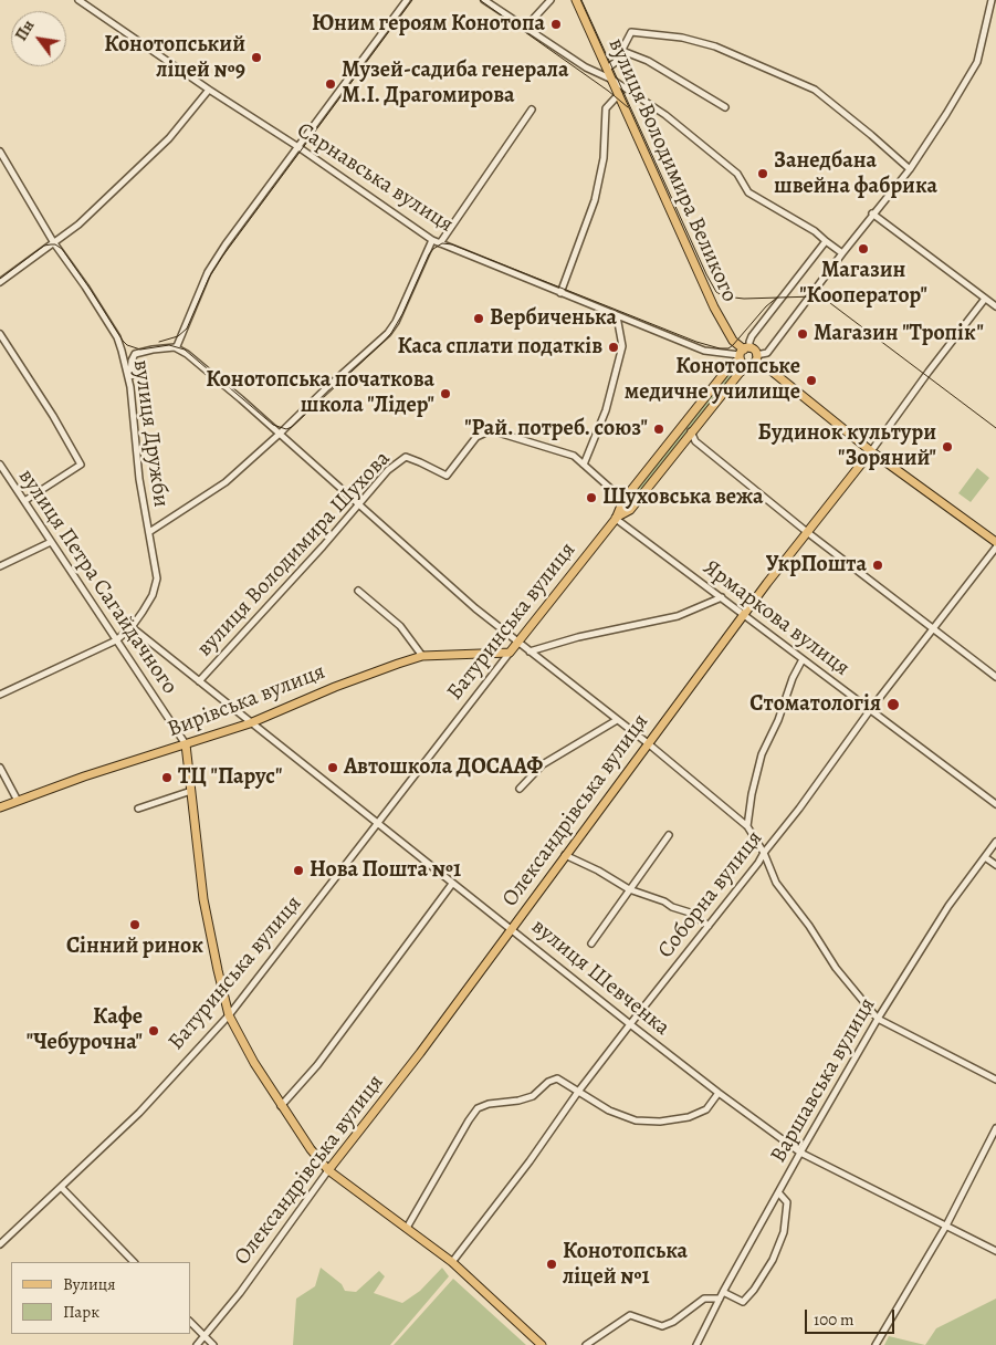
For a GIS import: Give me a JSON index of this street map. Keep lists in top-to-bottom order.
{
  "streets": {
    "main road": [
      "вулиця Володимира Великого",
      "Батуринська вулиця",
      "Вирівська вулиця",
      "Олександрівська вулиця"
    ],
    "street": [
      "Сарнавська вулиця",
      "вулиця Дружби",
      "вулиця Володимира Шухова",
      "вулиця Петра Сагайдачного",
      "Ярмаркова вулиця",
      "Соборна вулиця",
      "вулиця Шевченка",
      "Варшавська вулиця"
    ]
  },
  "crossings": [
    ["вулиця Володимира Великого", "Сарнавська вулиця"],
    ["вулиця Дружби", "вулиця Петра Сагайдачного"],
    ["вулиця Дружби", "вулиця Шевченка"],
    ["вулиця Володимира Шухова", "вулиця Шевченка"],
    ["вулиця Петра Сагайдачного", "Вирівська вулиця"],
    ["Ярмаркова вулиця", "Батуринська вулиця"],
    ["Ярмаркова вулиця", "Олександрівська вулиця"],
    ["Ярмаркова вулиця", "Соборна вулиця"],
    ["Батуринська вулиця", "Вирівська вулиця"],
    ["Батуринська вулиця", "вулиця Шевченка"],
    ["Вирівська вулиця", "вулиця Шевченка"],
    ["Олександрівська вулиця", "вулиця Шевченка"],
    ["Соборна вулиця", "вулиця Шевченка"],
    ["вулиця Шевченка", "Варшавська вулиця"]
  ],
  "places": [
    "Юним героям Конотопа",
    "Конотопський ліцей №9",
    "Музей-садиба генерала М.І. Драгомирова",
    "Занедбана швейна фабрика",
    "Магазин \"Кооператор\"",
    "Вербиченька",
    "Магазин \"Тропік\"",
    "Каса сплати податків",
    "Конотопське медичне училище",
    "Конотопська початкова школа \"Лідер\"",
    "\"Рай. потреб. союз\"",
    "Будинок культури \"Зоряний\"",
    "Шуховська вежа",
    "УкрПошта",
    "Стоматологія",
    "Автошкола ДОСААФ",
    "ТЦ \"Парус\"",
    "Нова Пошта №1",
    "Сінний ринок",
    "Кафе \"Чебурочна\"",
    "Конотопська ліцей №1"
  ],
  "legend": ["Вулиця", "Парк"],
  "scale_bar": "100 m",
  "north": "top left"
}
